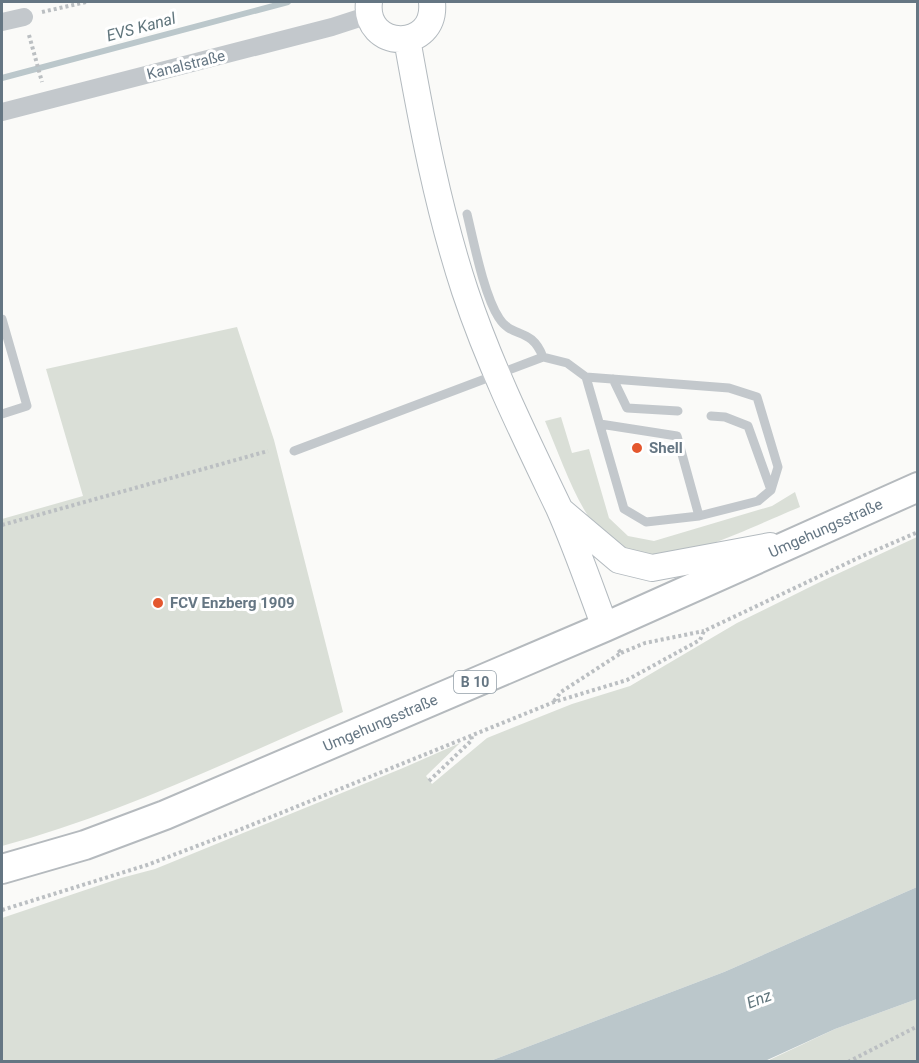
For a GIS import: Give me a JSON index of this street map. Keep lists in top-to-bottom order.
{
  "streets": {
    "main road": ["Umgehungsstraße", "B 10"],
    "street": ["Kanalstraße"]
  },
  "water": ["EVS Kanal", "Enz"],
  "places": ["Shell", "FCV Enzberg 1909"]
}
